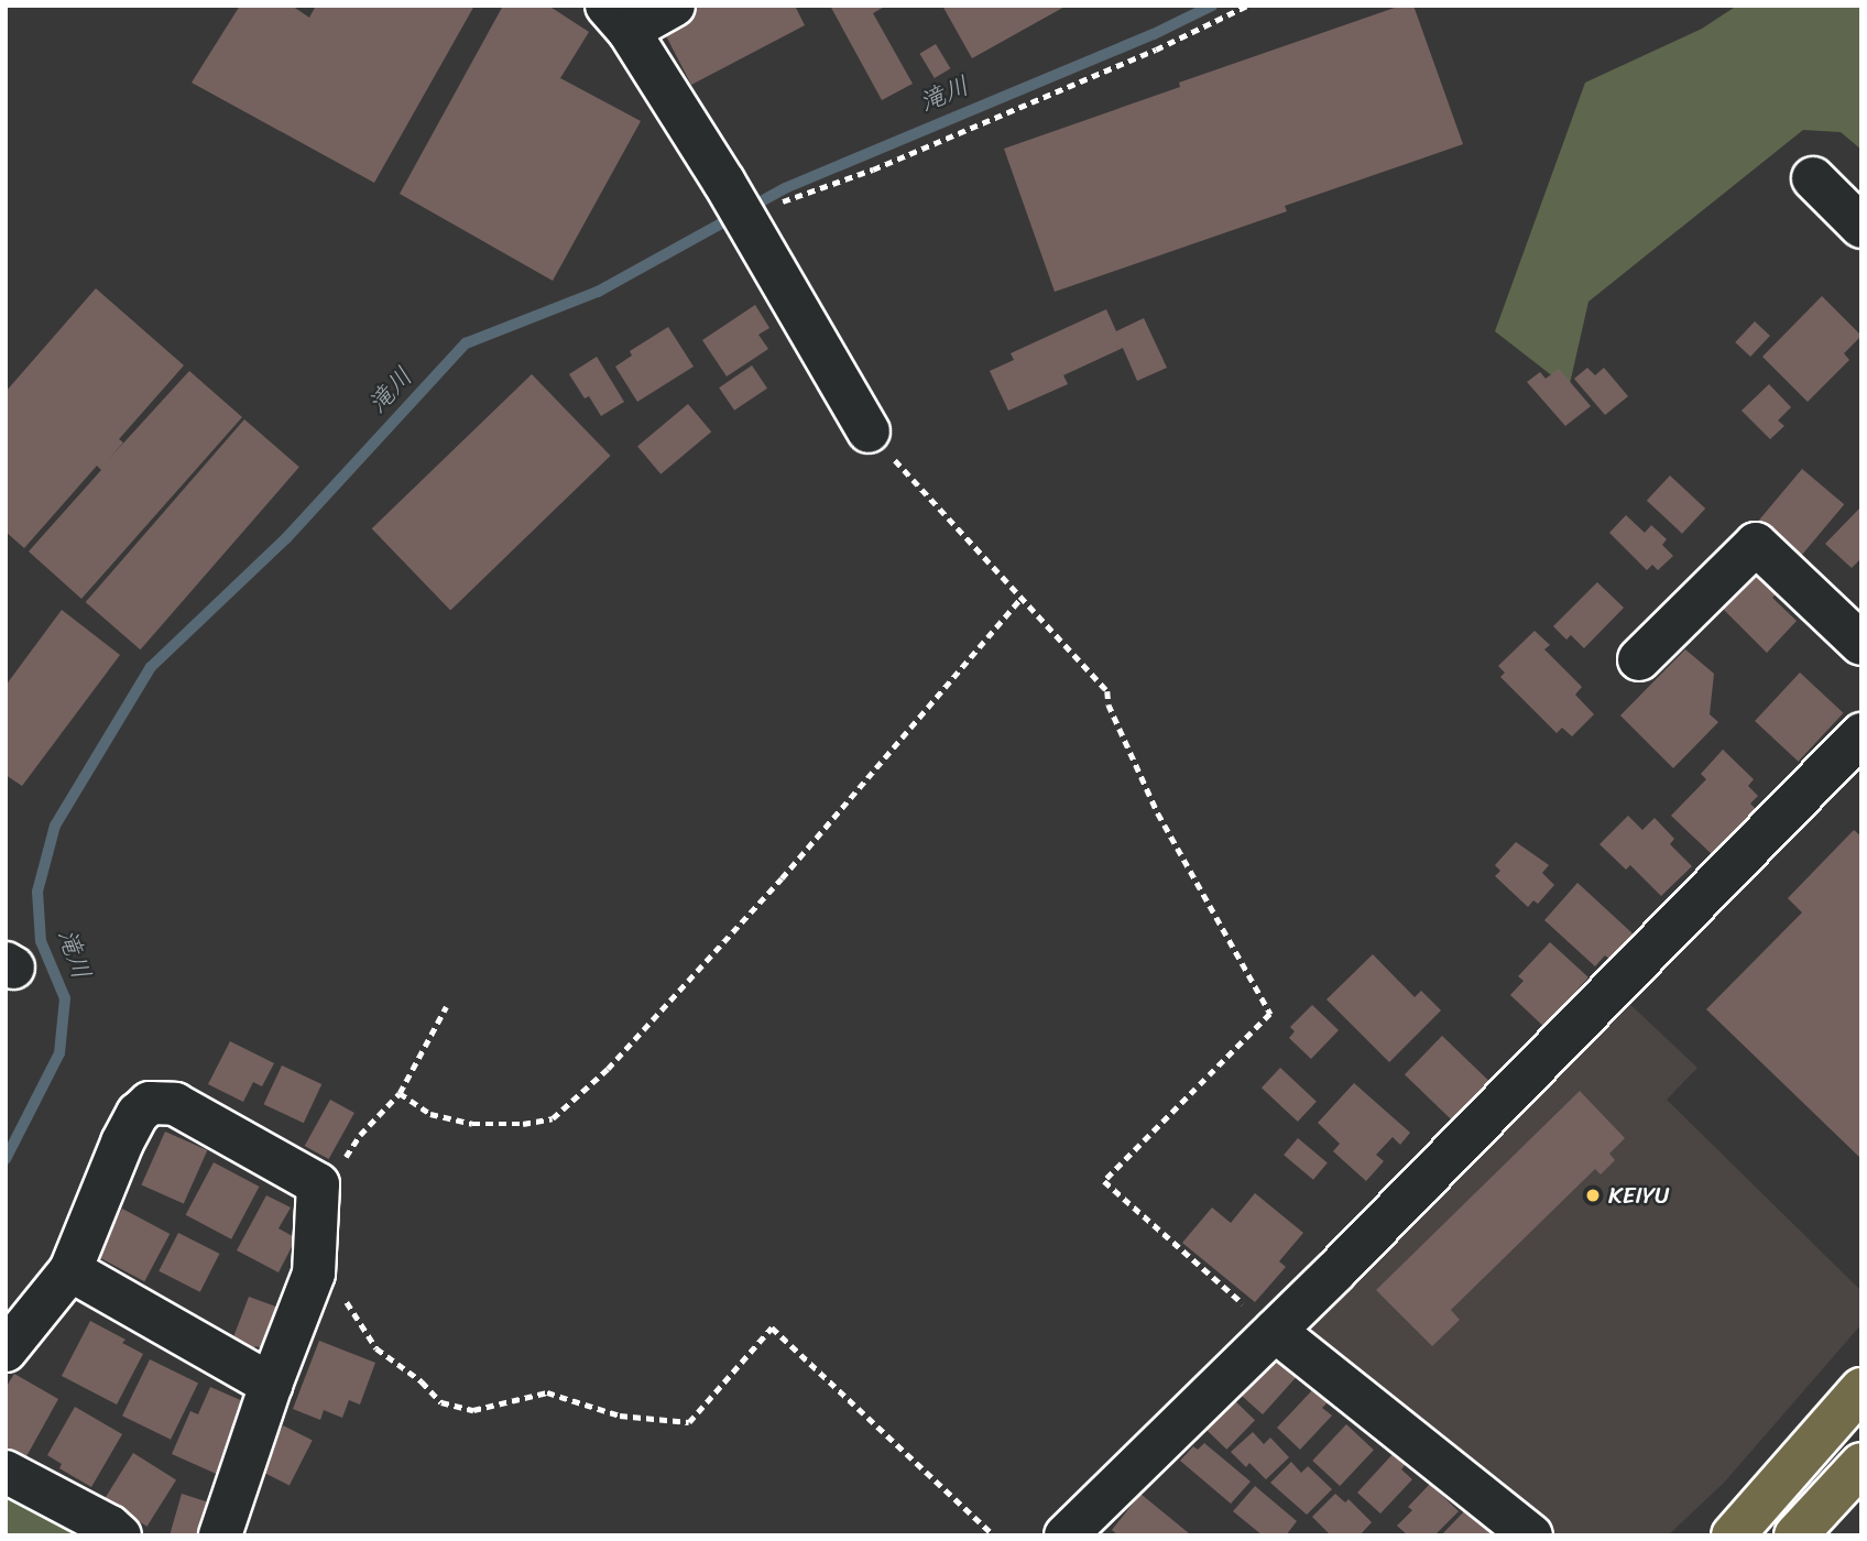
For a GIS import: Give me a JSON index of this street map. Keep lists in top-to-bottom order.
{
  "water": ["滝川"],
  "places": ["KEIYU"]
}
